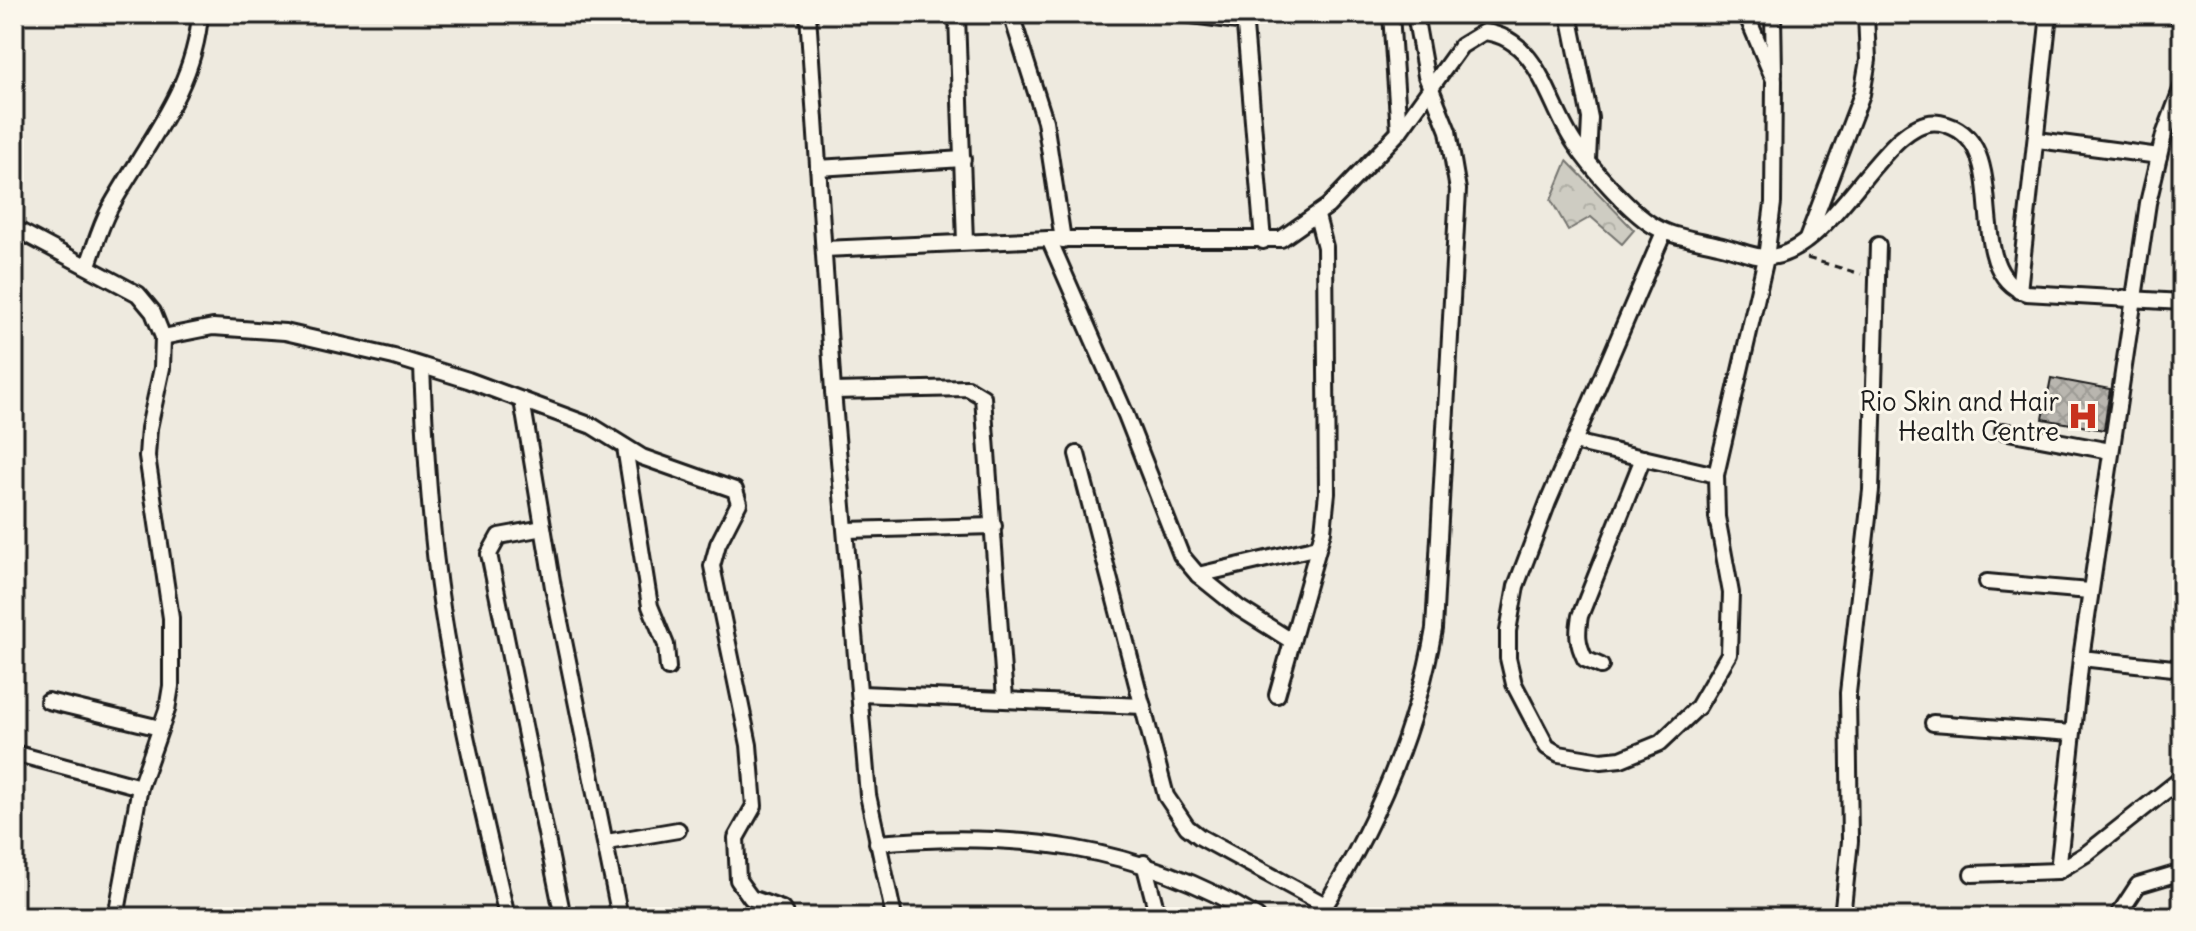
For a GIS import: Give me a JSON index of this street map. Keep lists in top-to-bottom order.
{
  "places": {
    "hospital": ["Rio Skin and Hair Health Centre"]
  }
}
